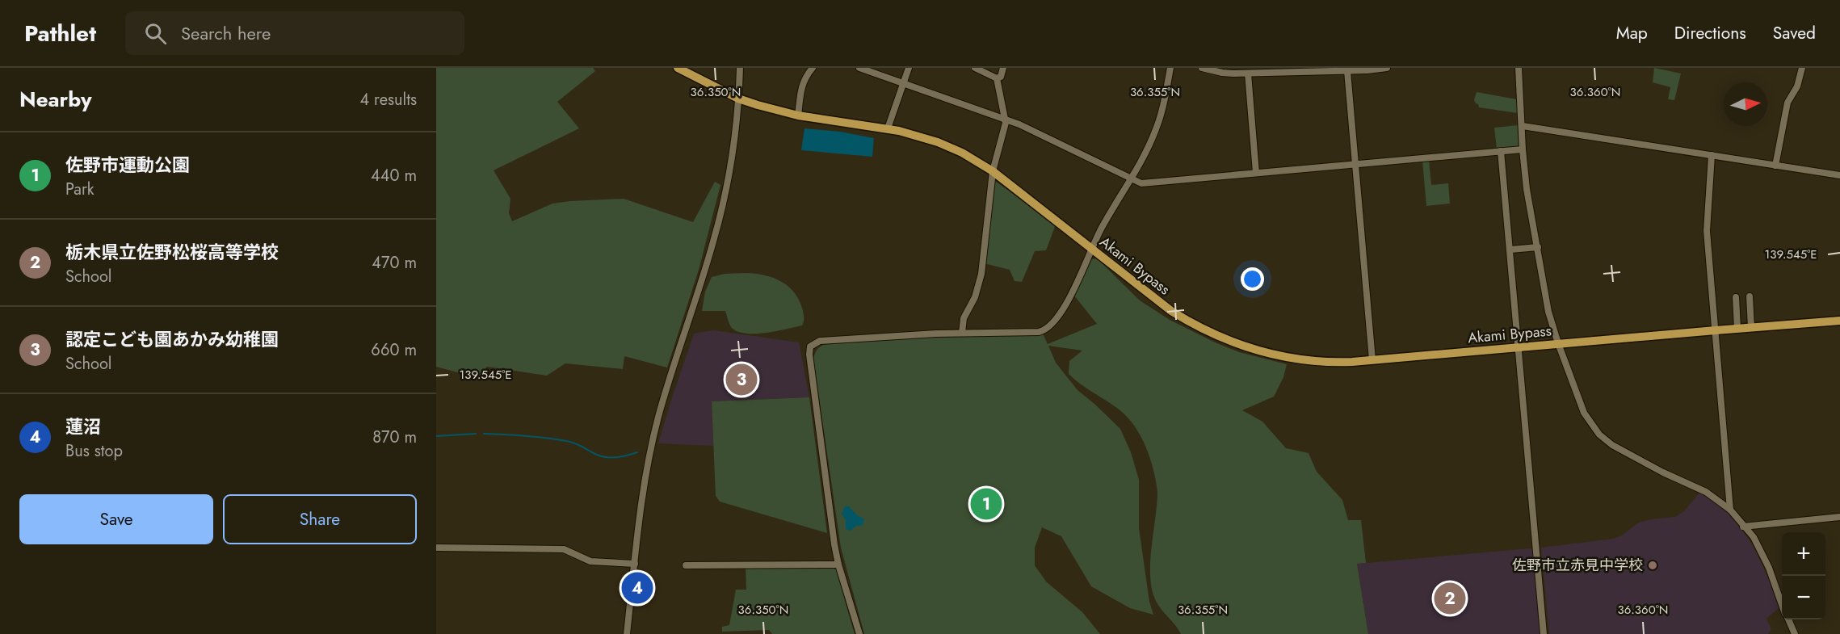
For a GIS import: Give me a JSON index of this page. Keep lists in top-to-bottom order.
{
  "streets": {
    "main road": ["Akami Bypass"]
  },
  "places": ["佐野市立赤見中学校"],
  "north": "right",
  "page": {
    "header": "Pathlet",
    "search": "Search here",
    "nav": ["Map", "Directions", "Saved"],
    "heading": ["Nearby", "4 results"],
    "list": [
      {
        "mark": "1",
        "name": "佐野市運動公園",
        "note": "Park",
        "value": "440 m"
      },
      {
        "mark": "2",
        "name": "栃木県立佐野松桜高等学校",
        "note": "School",
        "value": "470 m"
      },
      {
        "mark": "3",
        "name": "認定こども園あかみ幼稚園",
        "note": "School",
        "value": "660 m"
      },
      {
        "mark": "4",
        "name": "蓮沼",
        "note": "Bus stop",
        "value": "870 m"
      }
    ],
    "pins": [
      "3",
      "1",
      "4",
      "2"
    ],
    "buttons": ["Save", "Share"],
    "map_buttons": ["+", "−"]
  },
  "coordinates": [
    "36.350°N",
    "36.355°N",
    "36.360°N",
    "139.545°E"
  ]
}
